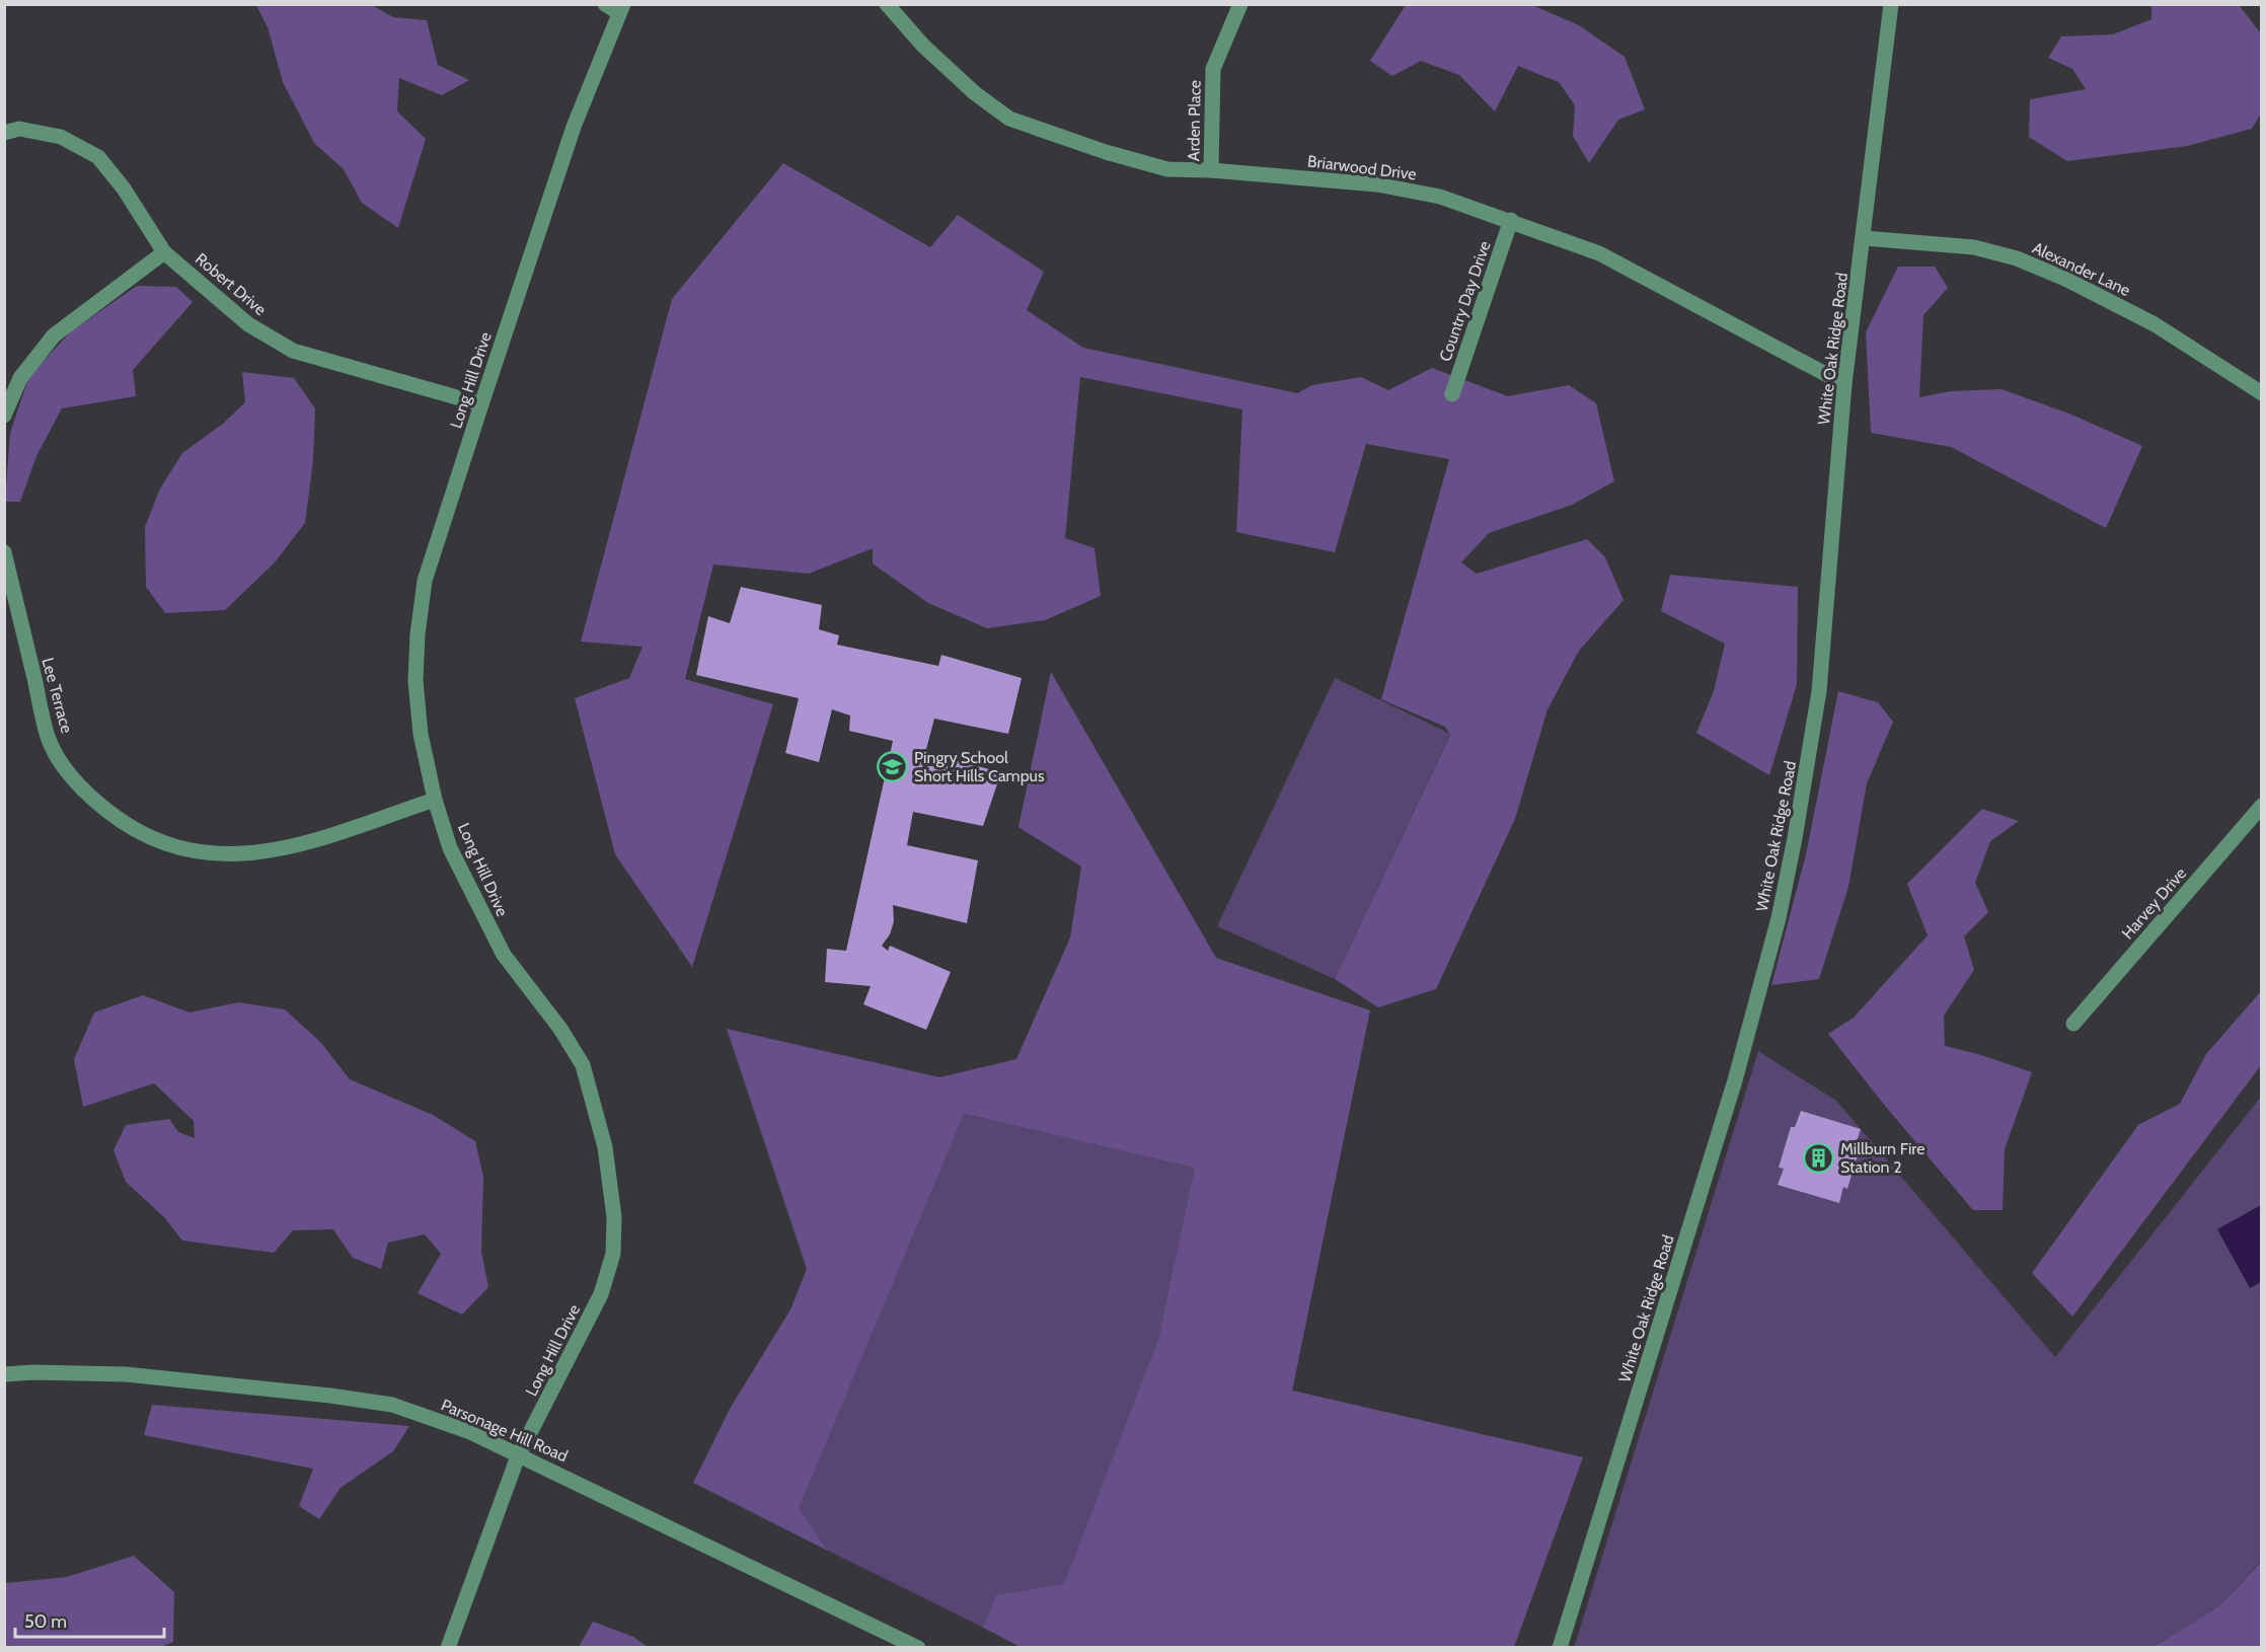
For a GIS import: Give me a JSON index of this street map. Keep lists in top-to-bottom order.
{
  "streets": {
    "street": [
      "Arden Place",
      "Briarwood Drive",
      "Alexander Lane",
      "Robert Drive",
      "Country Day Drive",
      "White Oak Ridge Road",
      "Long Hill Drive",
      "Lee Terrace",
      "Harvey Drive",
      "Parsonage Hill Road"
    ]
  },
  "crossings": [
    ["Arden Place", "Briarwood Drive"],
    ["Briarwood Drive", "Country Day Drive"],
    ["Briarwood Drive", "White Oak Ridge Road"],
    ["Alexander Lane", "White Oak Ridge Road"],
    ["Robert Drive", "Long Hill Drive"],
    ["Long Hill Drive", "Lee Terrace"],
    ["Long Hill Drive", "Parsonage Hill Road"]
  ],
  "places": {
    "school or university": ["Pingry School Short Hills Campus"],
    "building": ["Millburn Fire Station 2"]
  },
  "scale_bar": "50 m"
}
